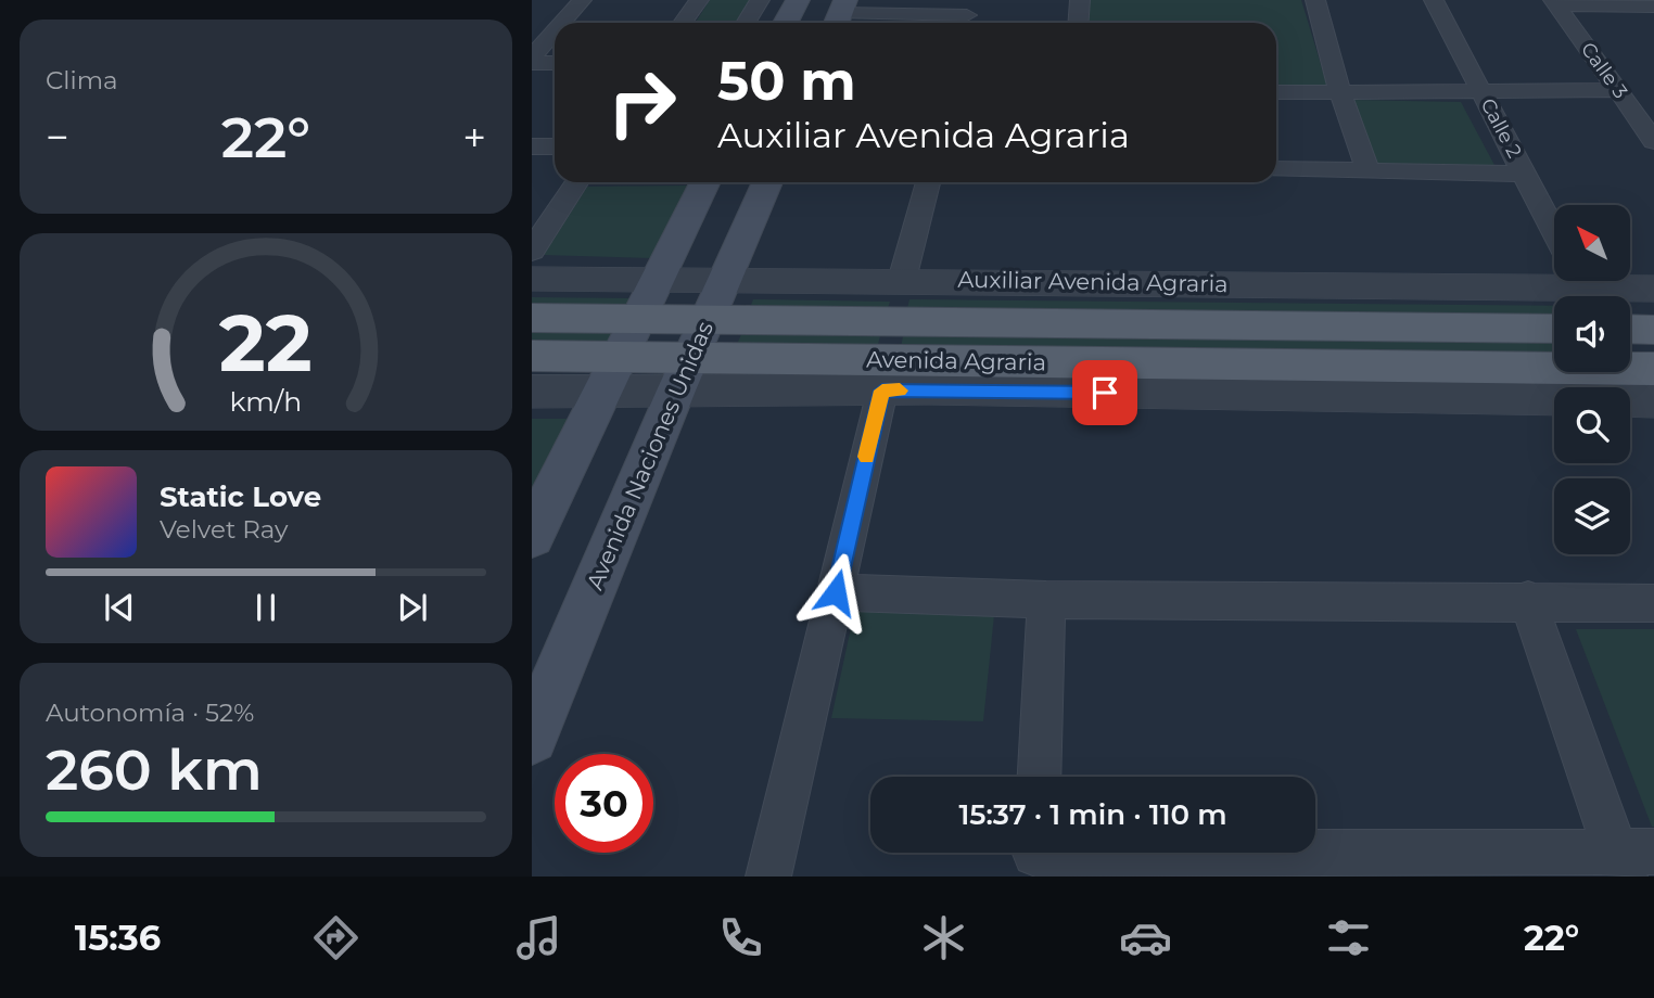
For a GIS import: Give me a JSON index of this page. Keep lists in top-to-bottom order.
{
  "streets": {
    "main road": ["Avenida Agraria", "Avenida Naciones Unidas"],
    "street": ["Calle 3", "Calle 2", "Auxiliar Avenida Agraria"]
  },
  "crossings": [
    ["Auxiliar Avenida Agraria", "Avenida Naciones Unidas"],
    ["Avenida Agraria", "Avenida Naciones Unidas"]
  ],
  "north": "top left",
  "page": {
    "tile": [
      "Clima",
      ["Autonomía · 52%", "260 km"]
    ],
    "turn": ["50 m", "Auxiliar Avenida Agraria"],
    "heat": ["−", "22°", "+"],
    "song": ["Static Love", "Velvet Ray"],
    "limit": "30",
    "trip": "15:37 · 1 min · 110 m",
    "tabs": ["15:36", "22°"],
    "gauge": ["22", "km/h"]
  }
}
